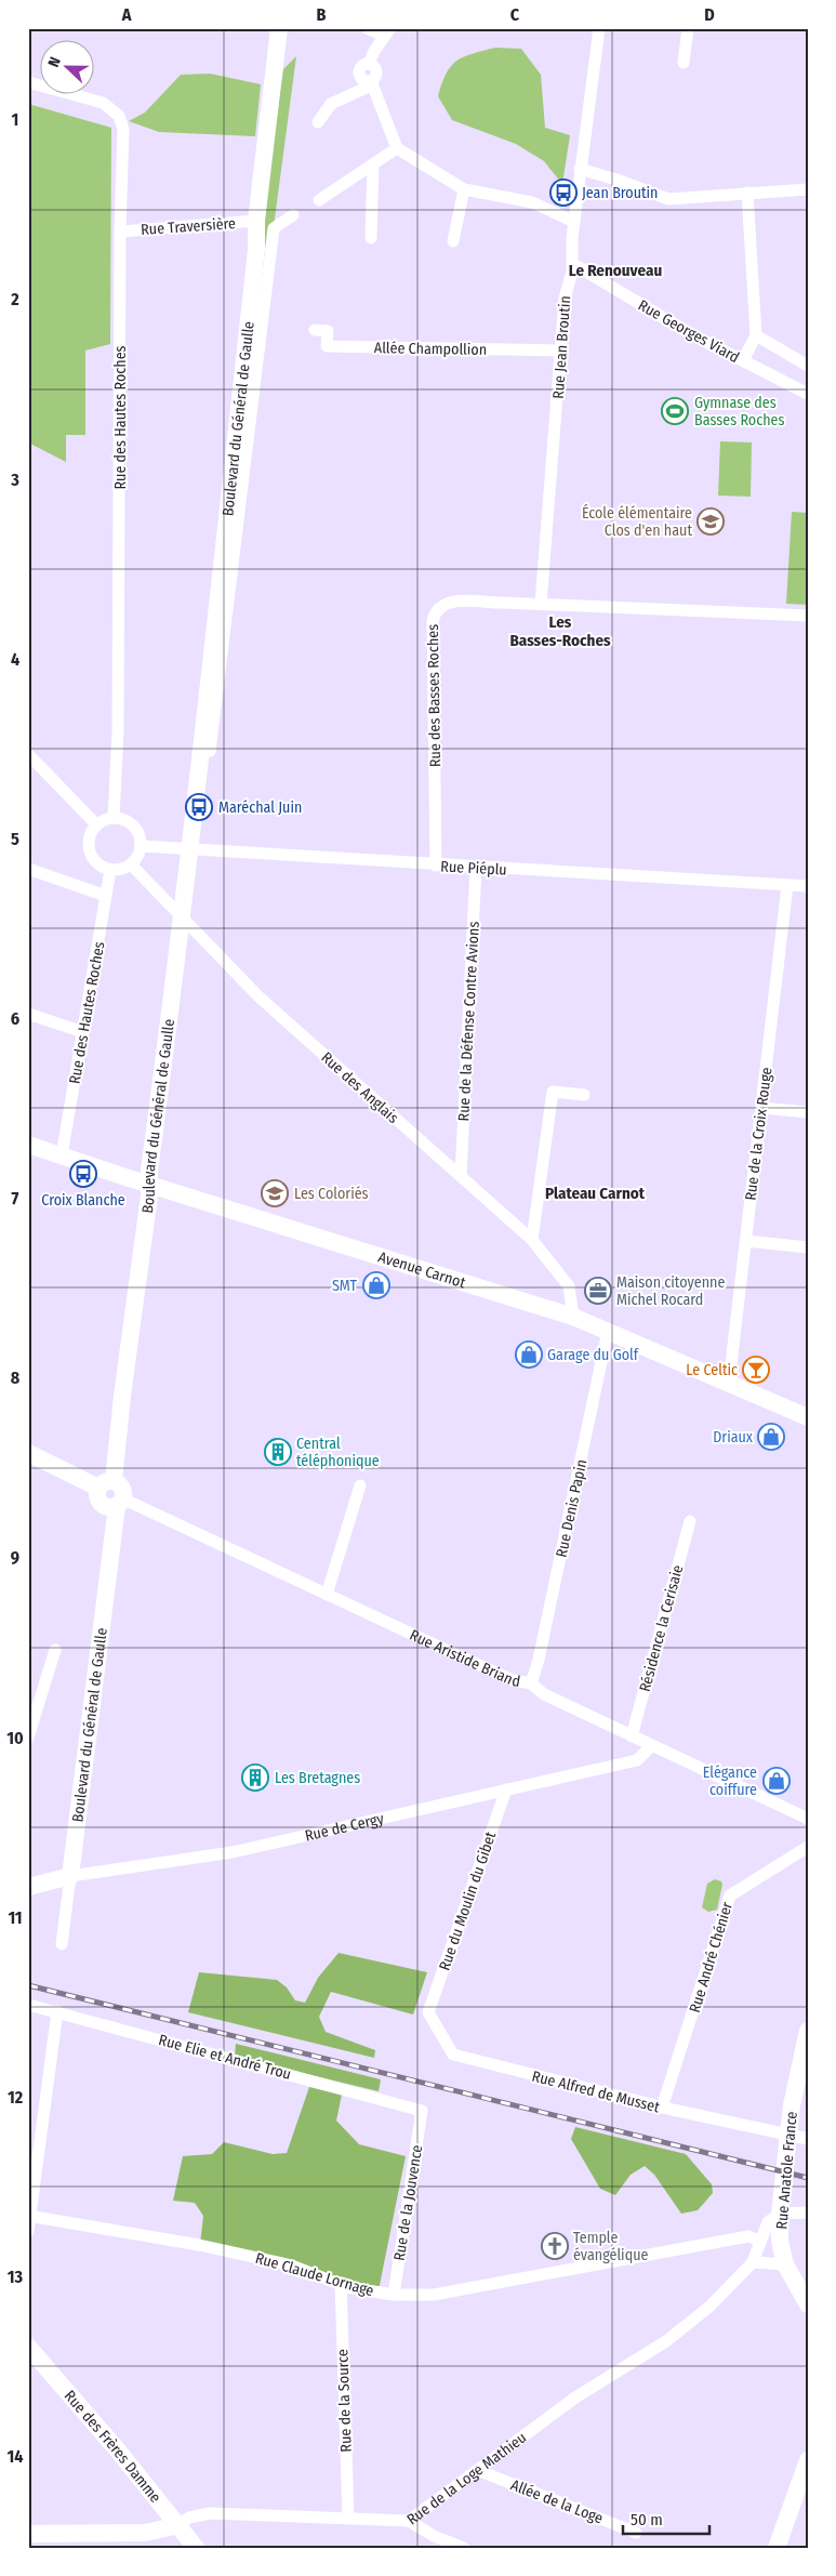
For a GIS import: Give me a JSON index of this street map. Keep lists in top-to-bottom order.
{
  "streets": {
    "street": [
      "Rue Traversière",
      "Rue Georges Viard",
      "Rue Jean Broutin",
      "Allée Champollion",
      "Rue des Hautes Roches",
      "Boulevard du Général de Gaulle",
      "Rue des Basses Roches",
      "Rue Piéplu",
      "Rue de la Défense Contre Avions",
      "Rue des Anglais",
      "Rue de la Croix Rouge",
      "Avenue Carnot",
      "Rue Denis Papin",
      "Résidence la Cerisaie",
      "Rue Aristide Briand",
      "Rue de Cergy",
      "Rue du Moulin du Gibet",
      "Rue André Chénier",
      "Rue Elie et André Trou",
      "Rue Alfred de Musset",
      "Rue Anatole France",
      "Rue de la Jouvence",
      "Rue Claude Lornage",
      "Rue de la Source",
      "Rue des Frères Damme",
      "Rue de la Loge Mathieu",
      "Allée de la Loge"
    ]
  },
  "crossings": [
    ["Rue Traversière", "Rue des Hautes Roches"],
    ["Rue Traversière", "Boulevard du Général de Gaulle"],
    ["Rue Georges Viard", "Rue Jean Broutin"],
    ["Rue Jean Broutin", "Allée Champollion"],
    ["Rue Jean Broutin", "Rue des Basses Roches"],
    ["Rue des Hautes Roches", "Rue Piéplu"],
    ["Rue des Hautes Roches", "Rue des Anglais"],
    ["Rue des Hautes Roches", "Avenue Carnot"],
    ["Boulevard du Général de Gaulle", "Rue Piéplu"],
    ["Boulevard du Général de Gaulle", "Rue des Anglais"],
    ["Boulevard du Général de Gaulle", "Avenue Carnot"],
    ["Boulevard du Général de Gaulle", "Rue Aristide Briand"],
    ["Boulevard du Général de Gaulle", "Rue de Cergy"],
    ["Rue des Basses Roches", "Rue Piéplu"],
    ["Rue Piéplu", "Rue de la Défense Contre Avions"],
    ["Rue Piéplu", "Rue des Anglais"],
    ["Rue Piéplu", "Rue de la Croix Rouge"],
    ["Rue de la Défense Contre Avions", "Rue des Anglais"],
    ["Rue des Anglais", "Avenue Carnot"],
    ["Rue de la Croix Rouge", "Avenue Carnot"],
    ["Avenue Carnot", "Rue Denis Papin"],
    ["Rue Denis Papin", "Rue Aristide Briand"],
    ["Résidence la Cerisaie", "Rue Aristide Briand"],
    ["Rue Aristide Briand", "Rue de Cergy"],
    ["Rue de Cergy", "Rue du Moulin du Gibet"],
    ["Rue du Moulin du Gibet", "Rue Alfred de Musset"],
    ["Rue André Chénier", "Rue Alfred de Musset"],
    ["Rue Elie et André Trou", "Rue de la Jouvence"],
    ["Rue Alfred de Musset", "Rue Anatole France"],
    ["Rue Anatole France", "Rue de la Loge Mathieu"],
    ["Rue de la Jouvence", "Rue Claude Lornage"],
    ["Rue Claude Lornage", "Rue de la Source"],
    ["Rue Claude Lornage", "Rue de la Loge Mathieu"],
    ["Rue de la Source", "Rue de la Loge Mathieu"],
    ["Rue des Frères Damme", "Rue de la Loge Mathieu"],
    ["Rue de la Loge Mathieu", "Allée de la Loge"]
  ],
  "districts": ["Le Renouveau", "Les Basses-Roches", "Plateau Carnot"],
  "places": {
    "bus stop": ["Jean Broutin", "Maréchal Juin", "Croix Blanche"],
    "sports": ["Gymnase des Basses Roches"],
    "school or university": ["École élémentaire Clos d'en haut", "Les Coloriés"],
    "shop": [
      "SMT",
      "Garage du Golf",
      "Driaux",
      "Elégance coiffure"
    ],
    "office": ["Maison citoyenne Michel Rocard"],
    "bar": ["Le Celtic"],
    "building": ["Central téléphonique", "Les Bretagnes"],
    "church": ["Temple évangélique"]
  },
  "scale_bar": "50 m",
  "north": "left",
  "grid": {
    "columns": [
      "A",
      "B",
      "C",
      "D"
    ],
    "rows": [
      "1",
      "2",
      "3",
      "4",
      "5",
      "6",
      "7",
      "8",
      "9",
      "10",
      "11",
      "12",
      "13",
      "14"
    ]
  }
}
